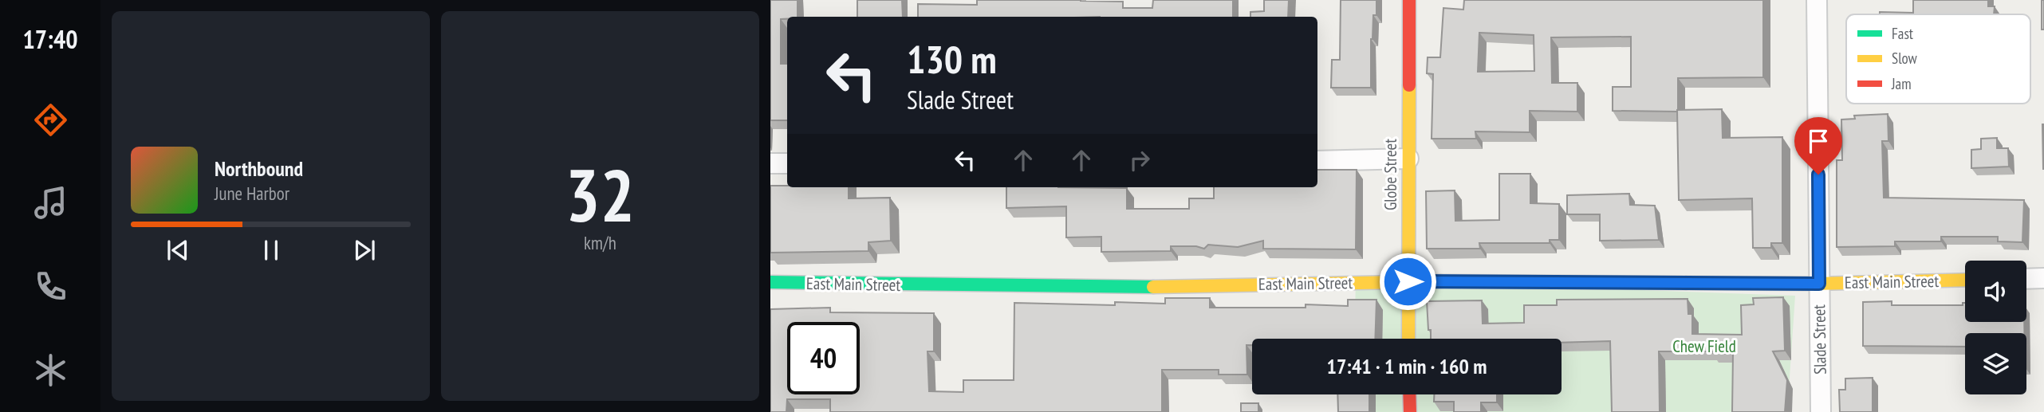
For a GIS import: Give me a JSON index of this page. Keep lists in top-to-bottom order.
{
  "streets": {
    "street": ["Globe Street", "East Main Street", "Slade Street"]
  },
  "crossings": [
    ["Globe Street", "East Main Street"],
    ["East Main Street", "Slade Street"]
  ],
  "parks": ["Chew Field"],
  "legend": ["Fast", "Slow", "Jam"],
  "page": {
    "tabs": "17:40",
    "tile": ["32", "km/h"],
    "turn": ["130 m", "Slade Street"],
    "song": ["Northbound", "June Harbor"],
    "limit": "40",
    "trip": "17:41 · 1 min · 160 m"
  }
}
